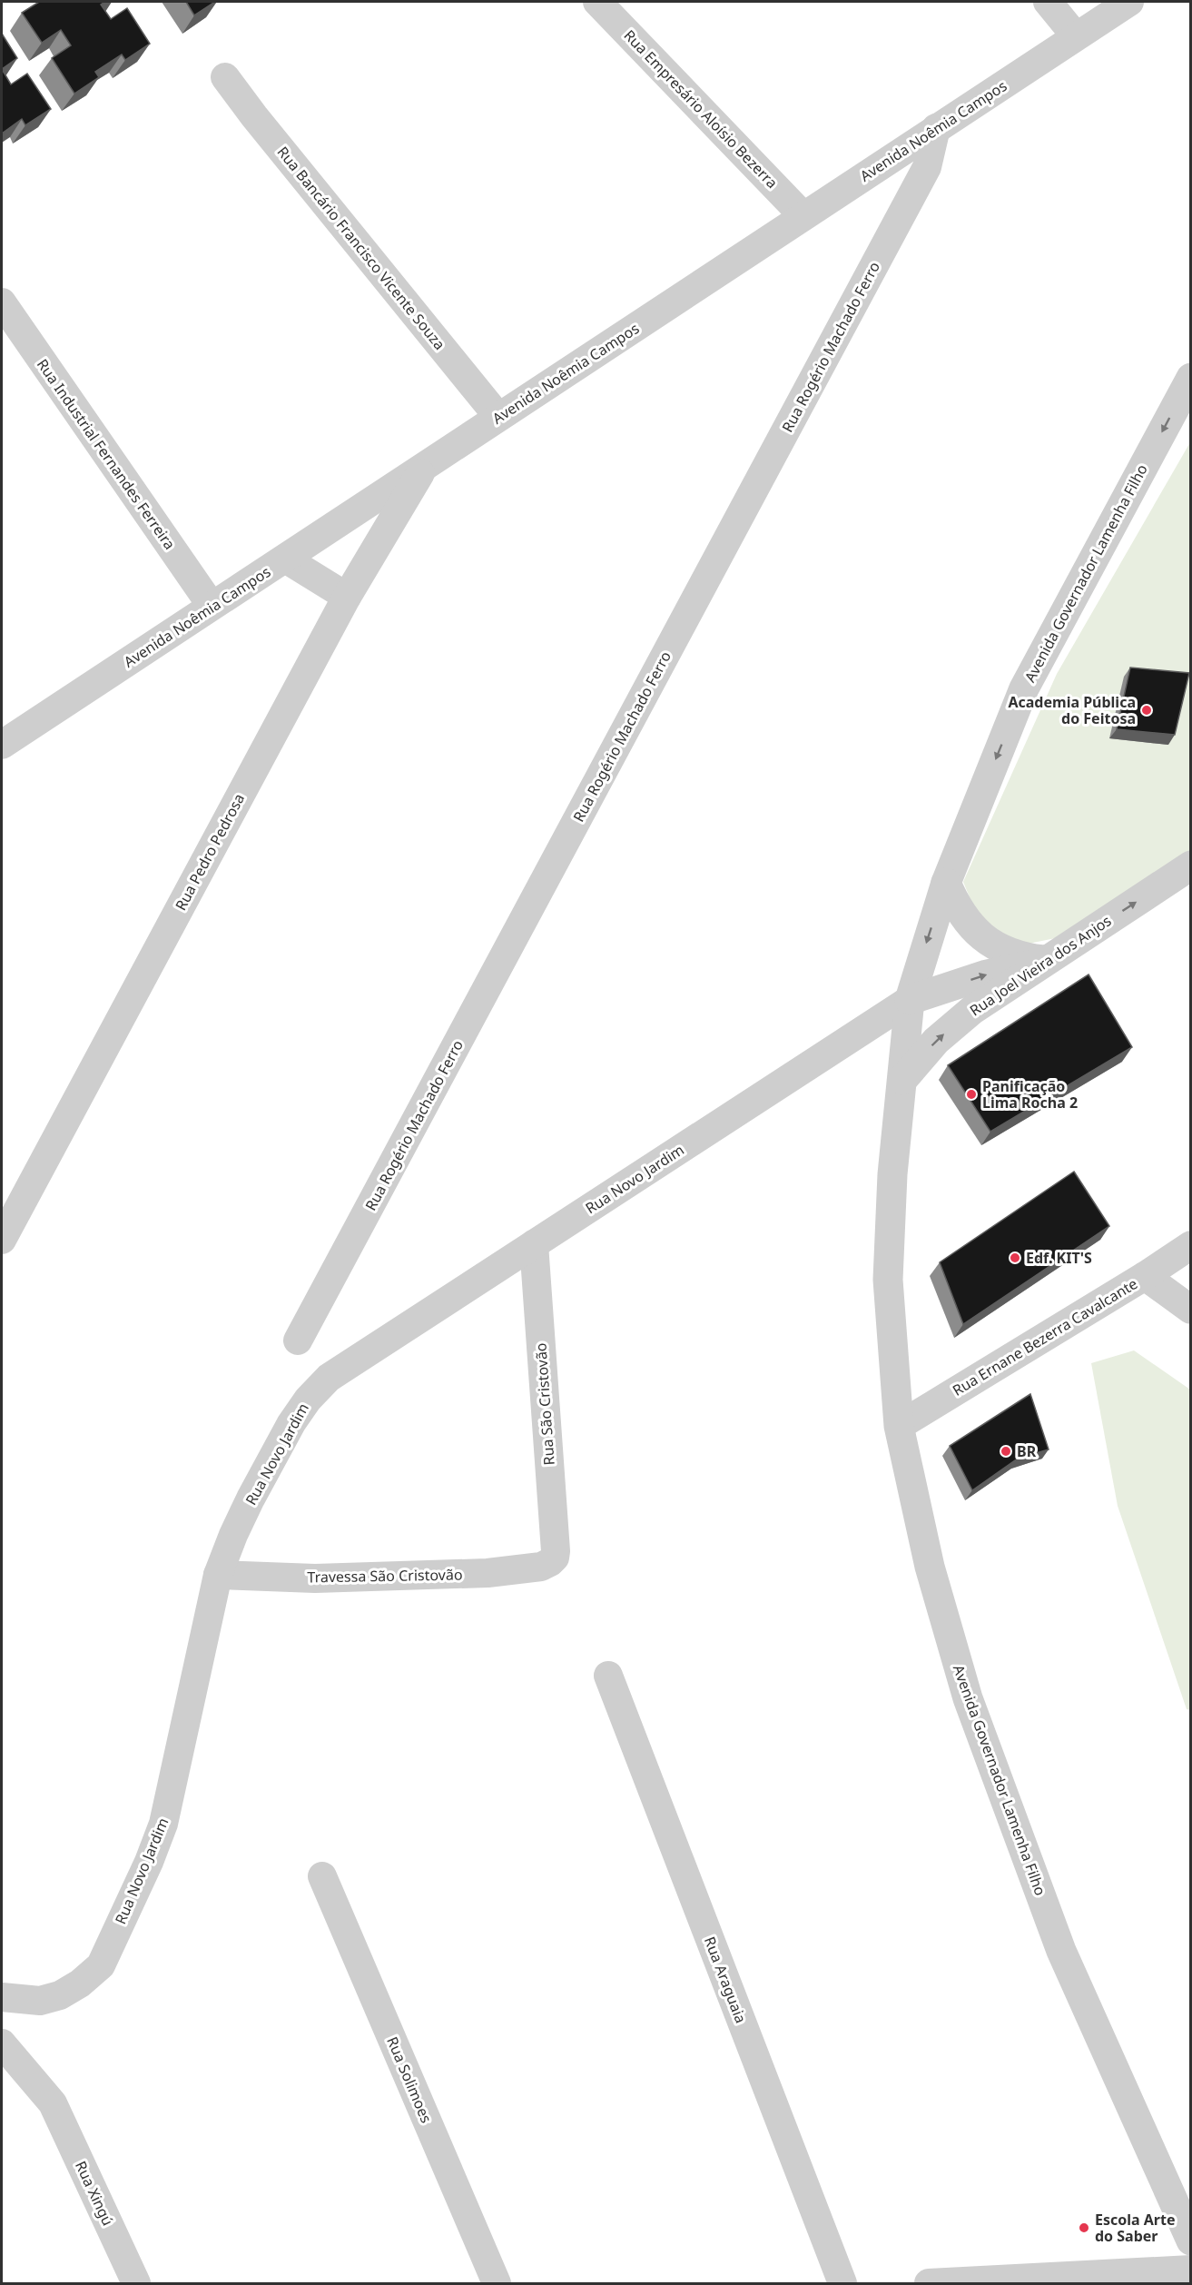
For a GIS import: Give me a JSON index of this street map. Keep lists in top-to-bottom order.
{
  "streets": {
    "street": [
      "Rua Empresário Aloísio Bezerra",
      "Avenida Noêmia Campos",
      "Rua Bancário Francisco Vicente Souza",
      "Rua Rogério Machado Ferro",
      "Rua Industrial Fernandes Ferreira",
      "Avenida Governador Lamenha Filho",
      "Rua Pedro Pedrosa",
      "Rua Joel Vieira dos Anjos",
      "Rua Novo Jardim",
      "Rua Ernane Bezerra Cavalcante",
      "Rua São Cristovão",
      "Travessa São Cristovão",
      "Rua Araguaia",
      "Rua Solimoes",
      "Rua Xingú"
    ]
  },
  "crossings": [
    ["Rua Empresário Aloísio Bezerra", "Avenida Noêmia Campos"],
    ["Avenida Noêmia Campos", "Rua Bancário Francisco Vicente Souza"],
    ["Avenida Noêmia Campos", "Rua Rogério Machado Ferro"],
    ["Avenida Noêmia Campos", "Rua Industrial Fernandes Ferreira"],
    ["Avenida Noêmia Campos", "Rua Pedro Pedrosa"],
    ["Avenida Governador Lamenha Filho", "Rua Joel Vieira dos Anjos"],
    ["Avenida Governador Lamenha Filho", "Rua Novo Jardim"],
    ["Avenida Governador Lamenha Filho", "Rua Ernane Bezerra Cavalcante"],
    ["Rua Novo Jardim", "Rua São Cristovão"],
    ["Rua Novo Jardim", "Travessa São Cristovão"],
    ["Rua São Cristovão", "Travessa São Cristovão"]
  ],
  "places": [
    "Academia Pública do Feitosa",
    "Panificação Lima Rocha 2",
    "Edf. KIT'S",
    "BR",
    "Escola Arte do Saber"
  ]
}
